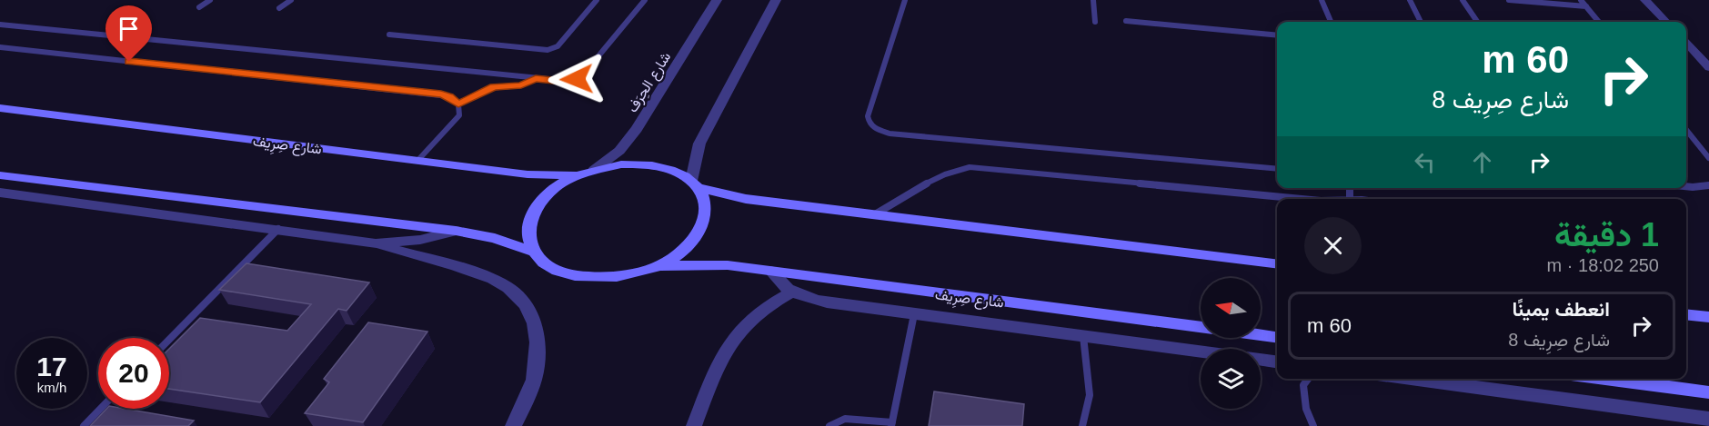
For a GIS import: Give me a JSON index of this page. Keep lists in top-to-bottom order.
{
  "streets": {
    "main road": ["شارع صِرِيف"],
    "street": ["شارع الحِرَف"]
  },
  "crossings": [
    ["شارع الحِرَف", "شارع صِرِيف"]
  ],
  "north": "left",
  "page": {
    "turn": ["60 m", "شارع صِرِيف 8"],
    "heading": ["1 دقيقة", "250 m · 18:02"],
    "list": [
      {
        "name": "انعطف يمينًا",
        "note": "شارع صِرِيف 8",
        "value": "60 m"
      }
    ],
    "speed": "17 km/h",
    "limit": "20"
  }
}
